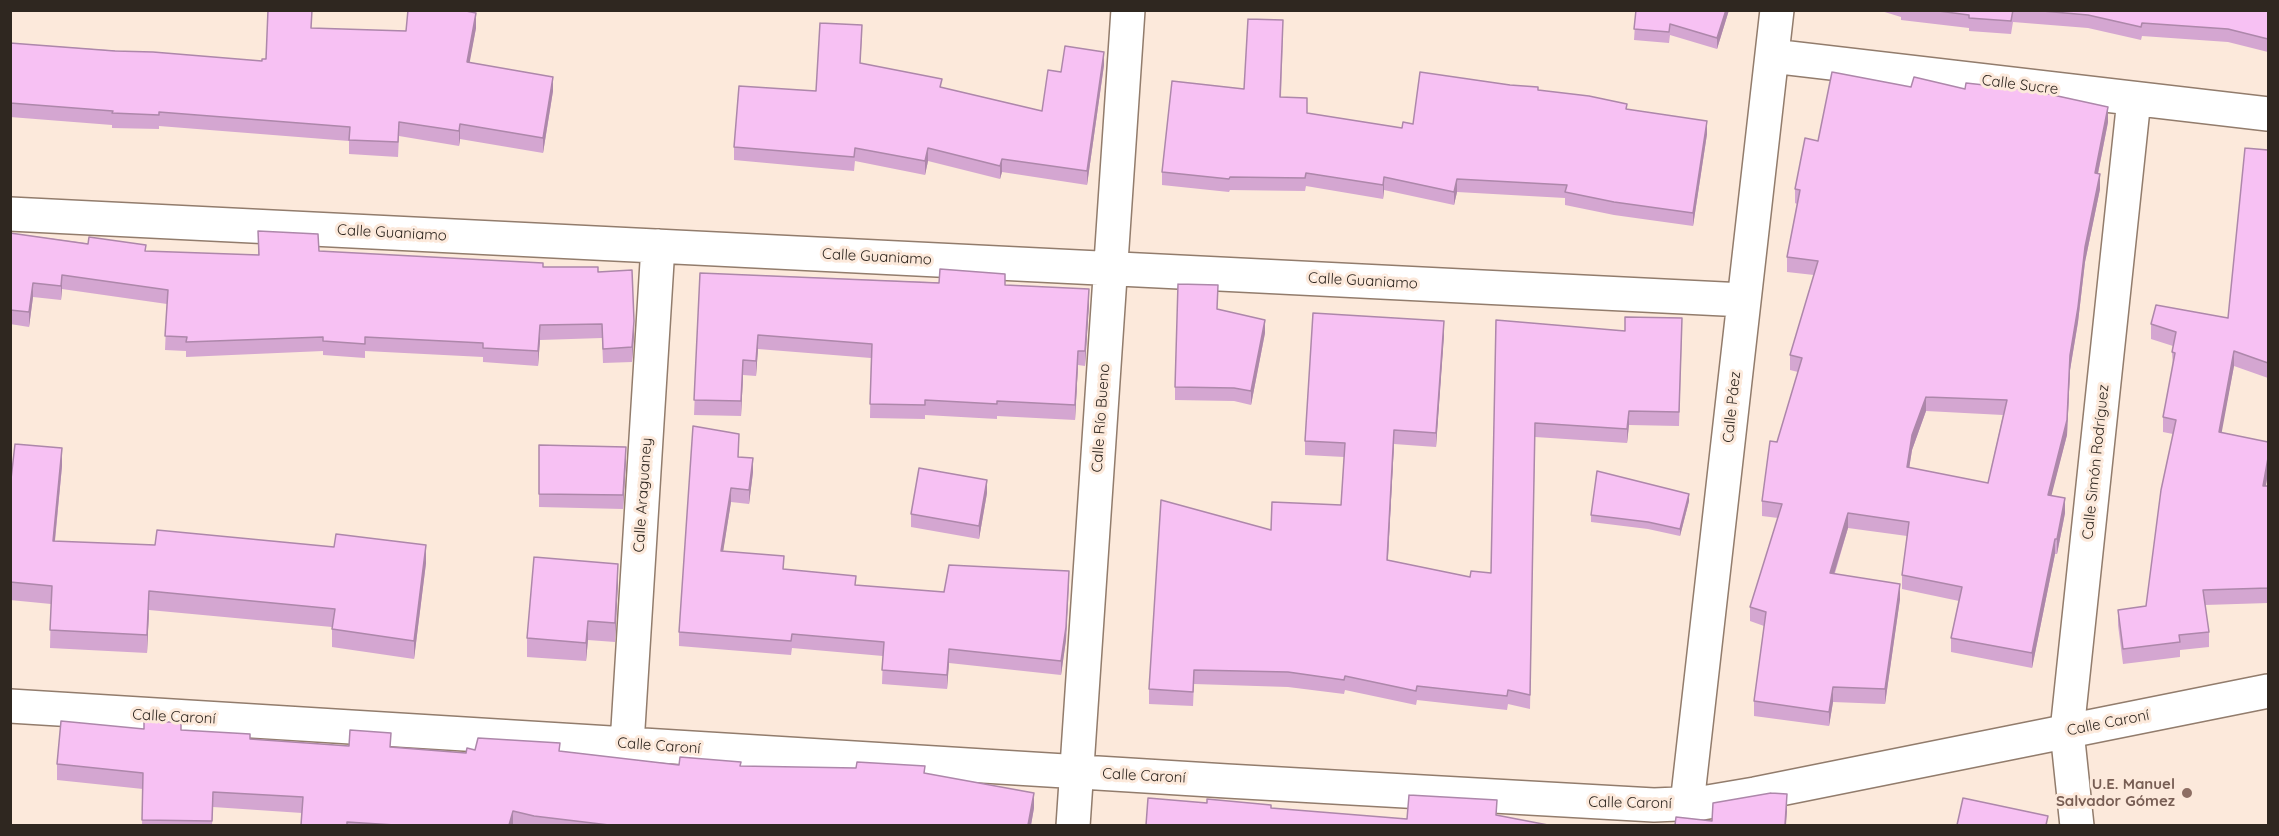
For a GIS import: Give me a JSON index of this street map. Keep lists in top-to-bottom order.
{
  "streets": {
    "street": [
      "Calle Sucre",
      "Calle Guaniamo",
      "Calle Páez",
      "Calle Río Bueno",
      "Calle Simón Rodríguez",
      "Calle Araguaney",
      "Calle Caroní"
    ]
  },
  "crossings": [
    ["Calle Sucre", "Calle Páez"],
    ["Calle Sucre", "Calle Simón Rodríguez"],
    ["Calle Guaniamo", "Calle Páez"],
    ["Calle Guaniamo", "Calle Río Bueno"],
    ["Calle Guaniamo", "Calle Araguaney"],
    ["Calle Páez", "Calle Caroní"],
    ["Calle Río Bueno", "Calle Caroní"],
    ["Calle Simón Rodríguez", "Calle Caroní"],
    ["Calle Araguaney", "Calle Caroní"]
  ],
  "places": ["U.E. Manuel Salvador Gómez"]
}
